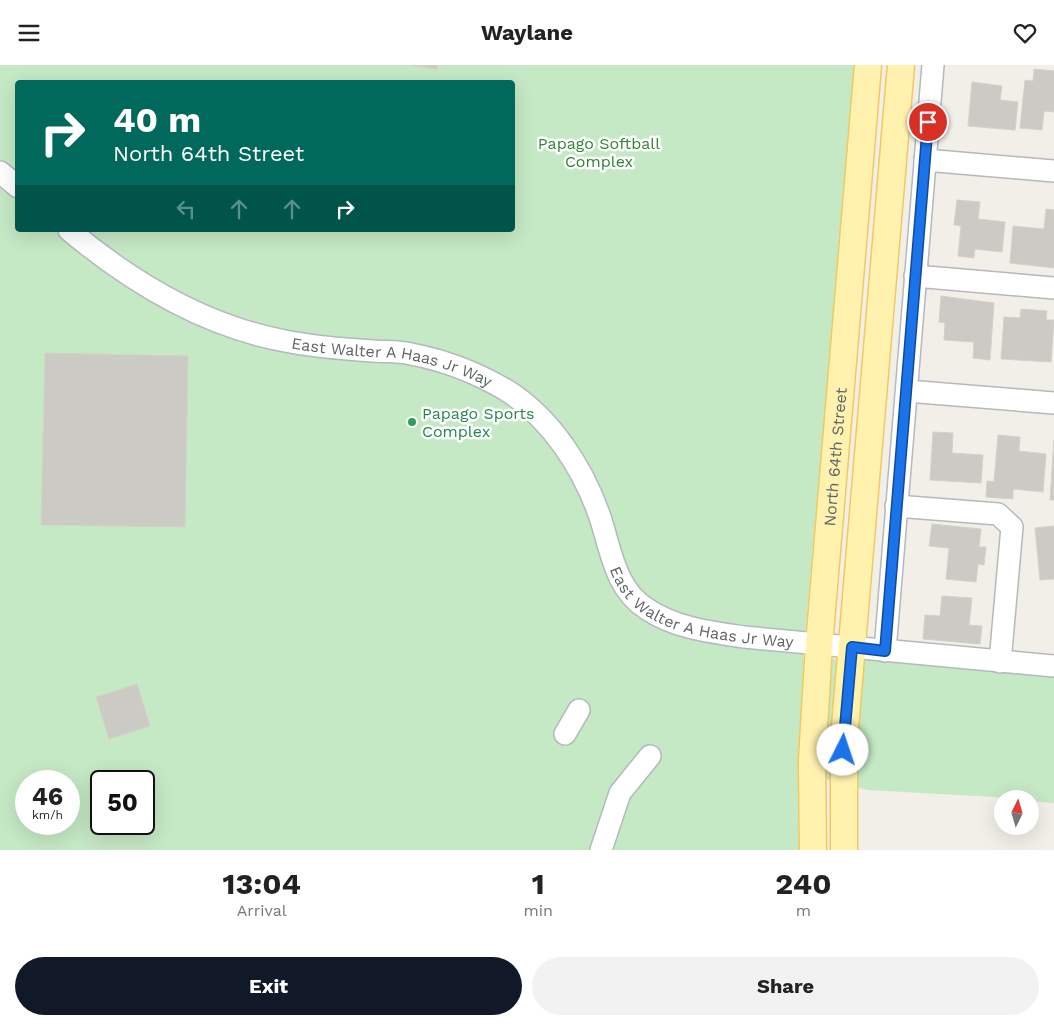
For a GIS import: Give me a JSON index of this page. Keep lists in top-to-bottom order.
{
  "streets": {
    "main road": ["North 64th Street"],
    "street": ["East Walter A Haas Jr Way"]
  },
  "crossings": [
    ["East Walter A Haas Jr Way", "North 64th Street"]
  ],
  "parks": ["Papago Softball Complex"],
  "places": ["Papago Sports Complex"],
  "north": "top",
  "page": {
    "header": "Waylane",
    "turn": ["40 m", "North 64th Street"],
    "speed": "46 km/h",
    "limit": "50",
    "eta": [
      "13:04",
      "Arrival",
      "1",
      "min",
      "240",
      "m"
    ],
    "buttons": ["Exit", "Share"]
  }
}
